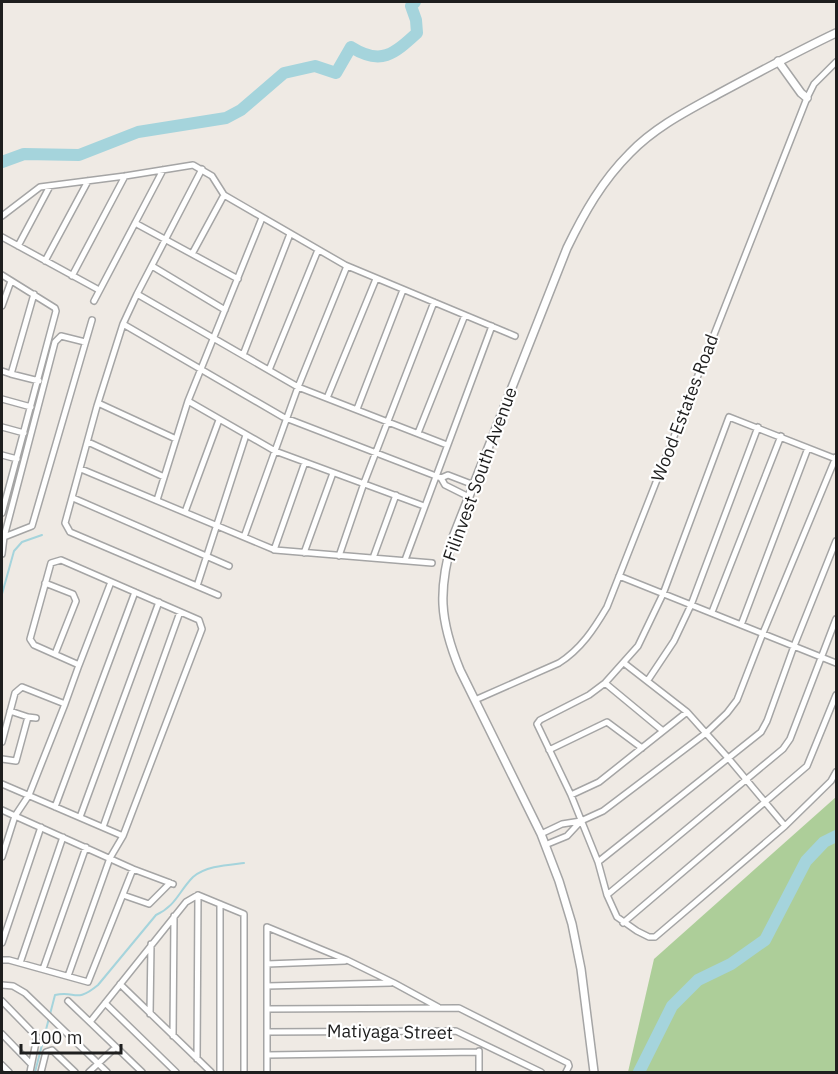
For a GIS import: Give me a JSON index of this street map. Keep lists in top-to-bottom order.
{
  "streets": {
    "street": ["Wood Estates Road", "Filinvest South Avenue", "Matiyaga Street"]
  },
  "crossings": [
    ["Wood Estates Road", "Filinvest South Avenue"]
  ],
  "scale_bar": "100 m"
}
